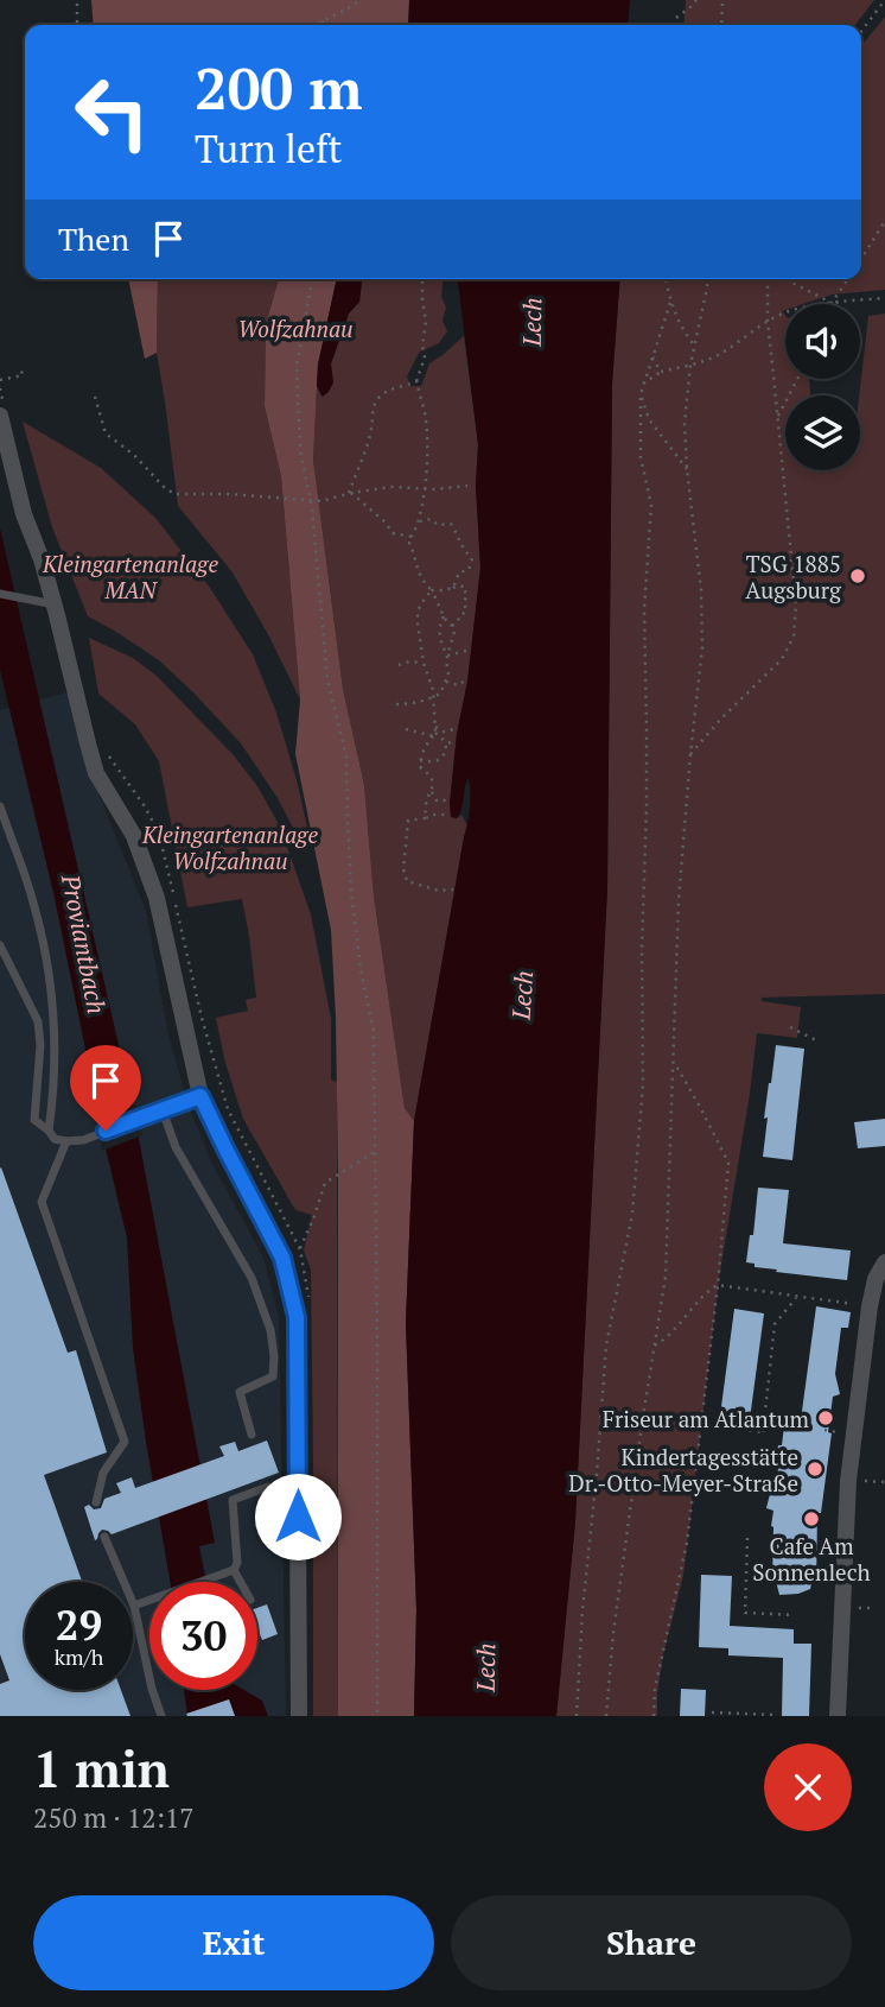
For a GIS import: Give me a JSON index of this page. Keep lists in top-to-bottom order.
{
  "water": ["Lech", "Proviantbach"],
  "parks": ["Wolfzahnau", "Kleingartenanlage MAN", "Kleingartenanlage Wolfzahnau"],
  "places": [
    "TSG 1885 Augsburg",
    "Friseur am Atlantum",
    "Kindertagesstätte Dr.-Otto-Meyer-Straße",
    "Cafe Am Sonnenlech"
  ],
  "page": {
    "turn": ["200 m", "Turn left"],
    "then": "Then",
    "speed": "29 km/h",
    "limit": "30",
    "heading": ["1 min", "250 m · 12:17"],
    "buttons": ["Exit", "Share"]
  }
}
